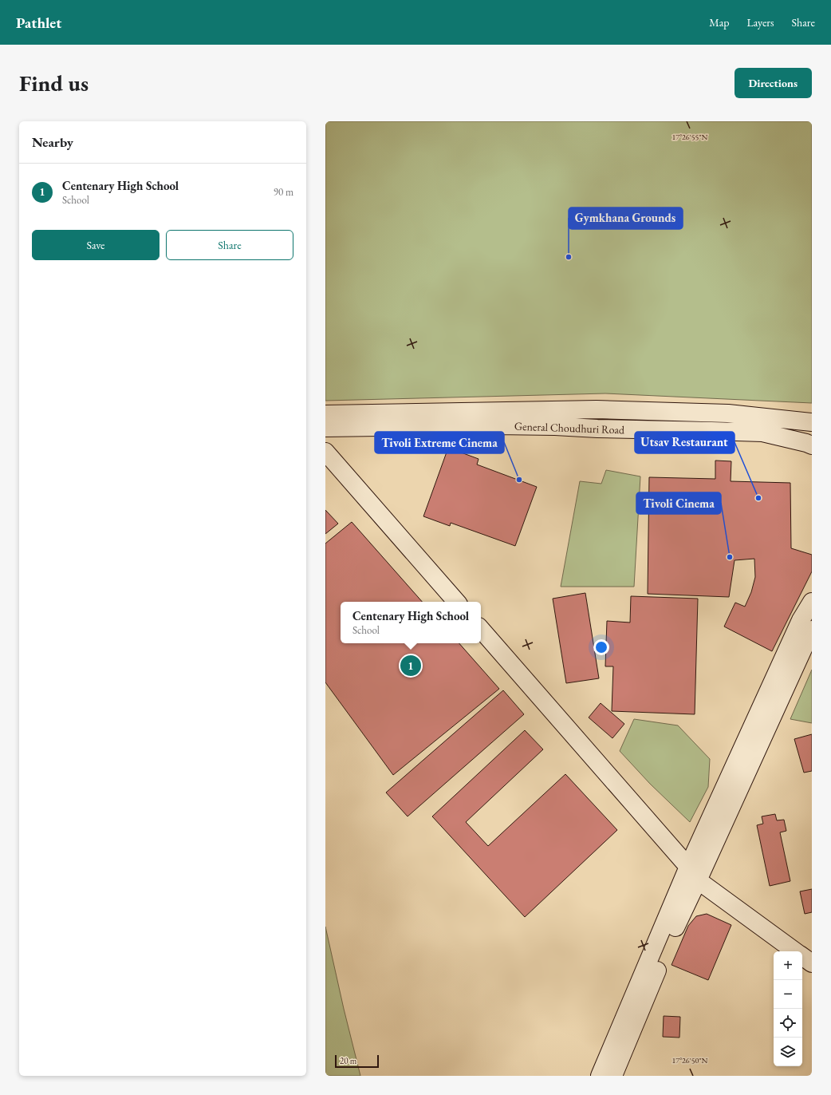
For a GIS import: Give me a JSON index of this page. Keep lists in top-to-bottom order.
{
  "streets": {
    "main road": ["General Choudhuri Road"]
  },
  "places": [
    "Gymkhana Grounds",
    "Tivoli Extreme Cinema",
    "Utsav Restaurant",
    "Tivoli Cinema"
  ],
  "scale_bar": "20 m",
  "page": {
    "header": "Pathlet",
    "nav": ["Map", "Layers", "Share"],
    "buttons": [
      "Directions",
      ["Save", "Share"]
    ],
    "title": "Find us",
    "heading": "Nearby",
    "list": [
      {
        "mark": "1",
        "name": "Centenary High School",
        "note": "School",
        "value": "90 m"
      }
    ],
    "popup": ["Centenary High School", "School"],
    "pins": "1",
    "map_buttons": ["+", "−"],
    "scale": "20 m"
  },
  "coordinates": ["17°26'55\"N", "17°26'50\"N"]
}
